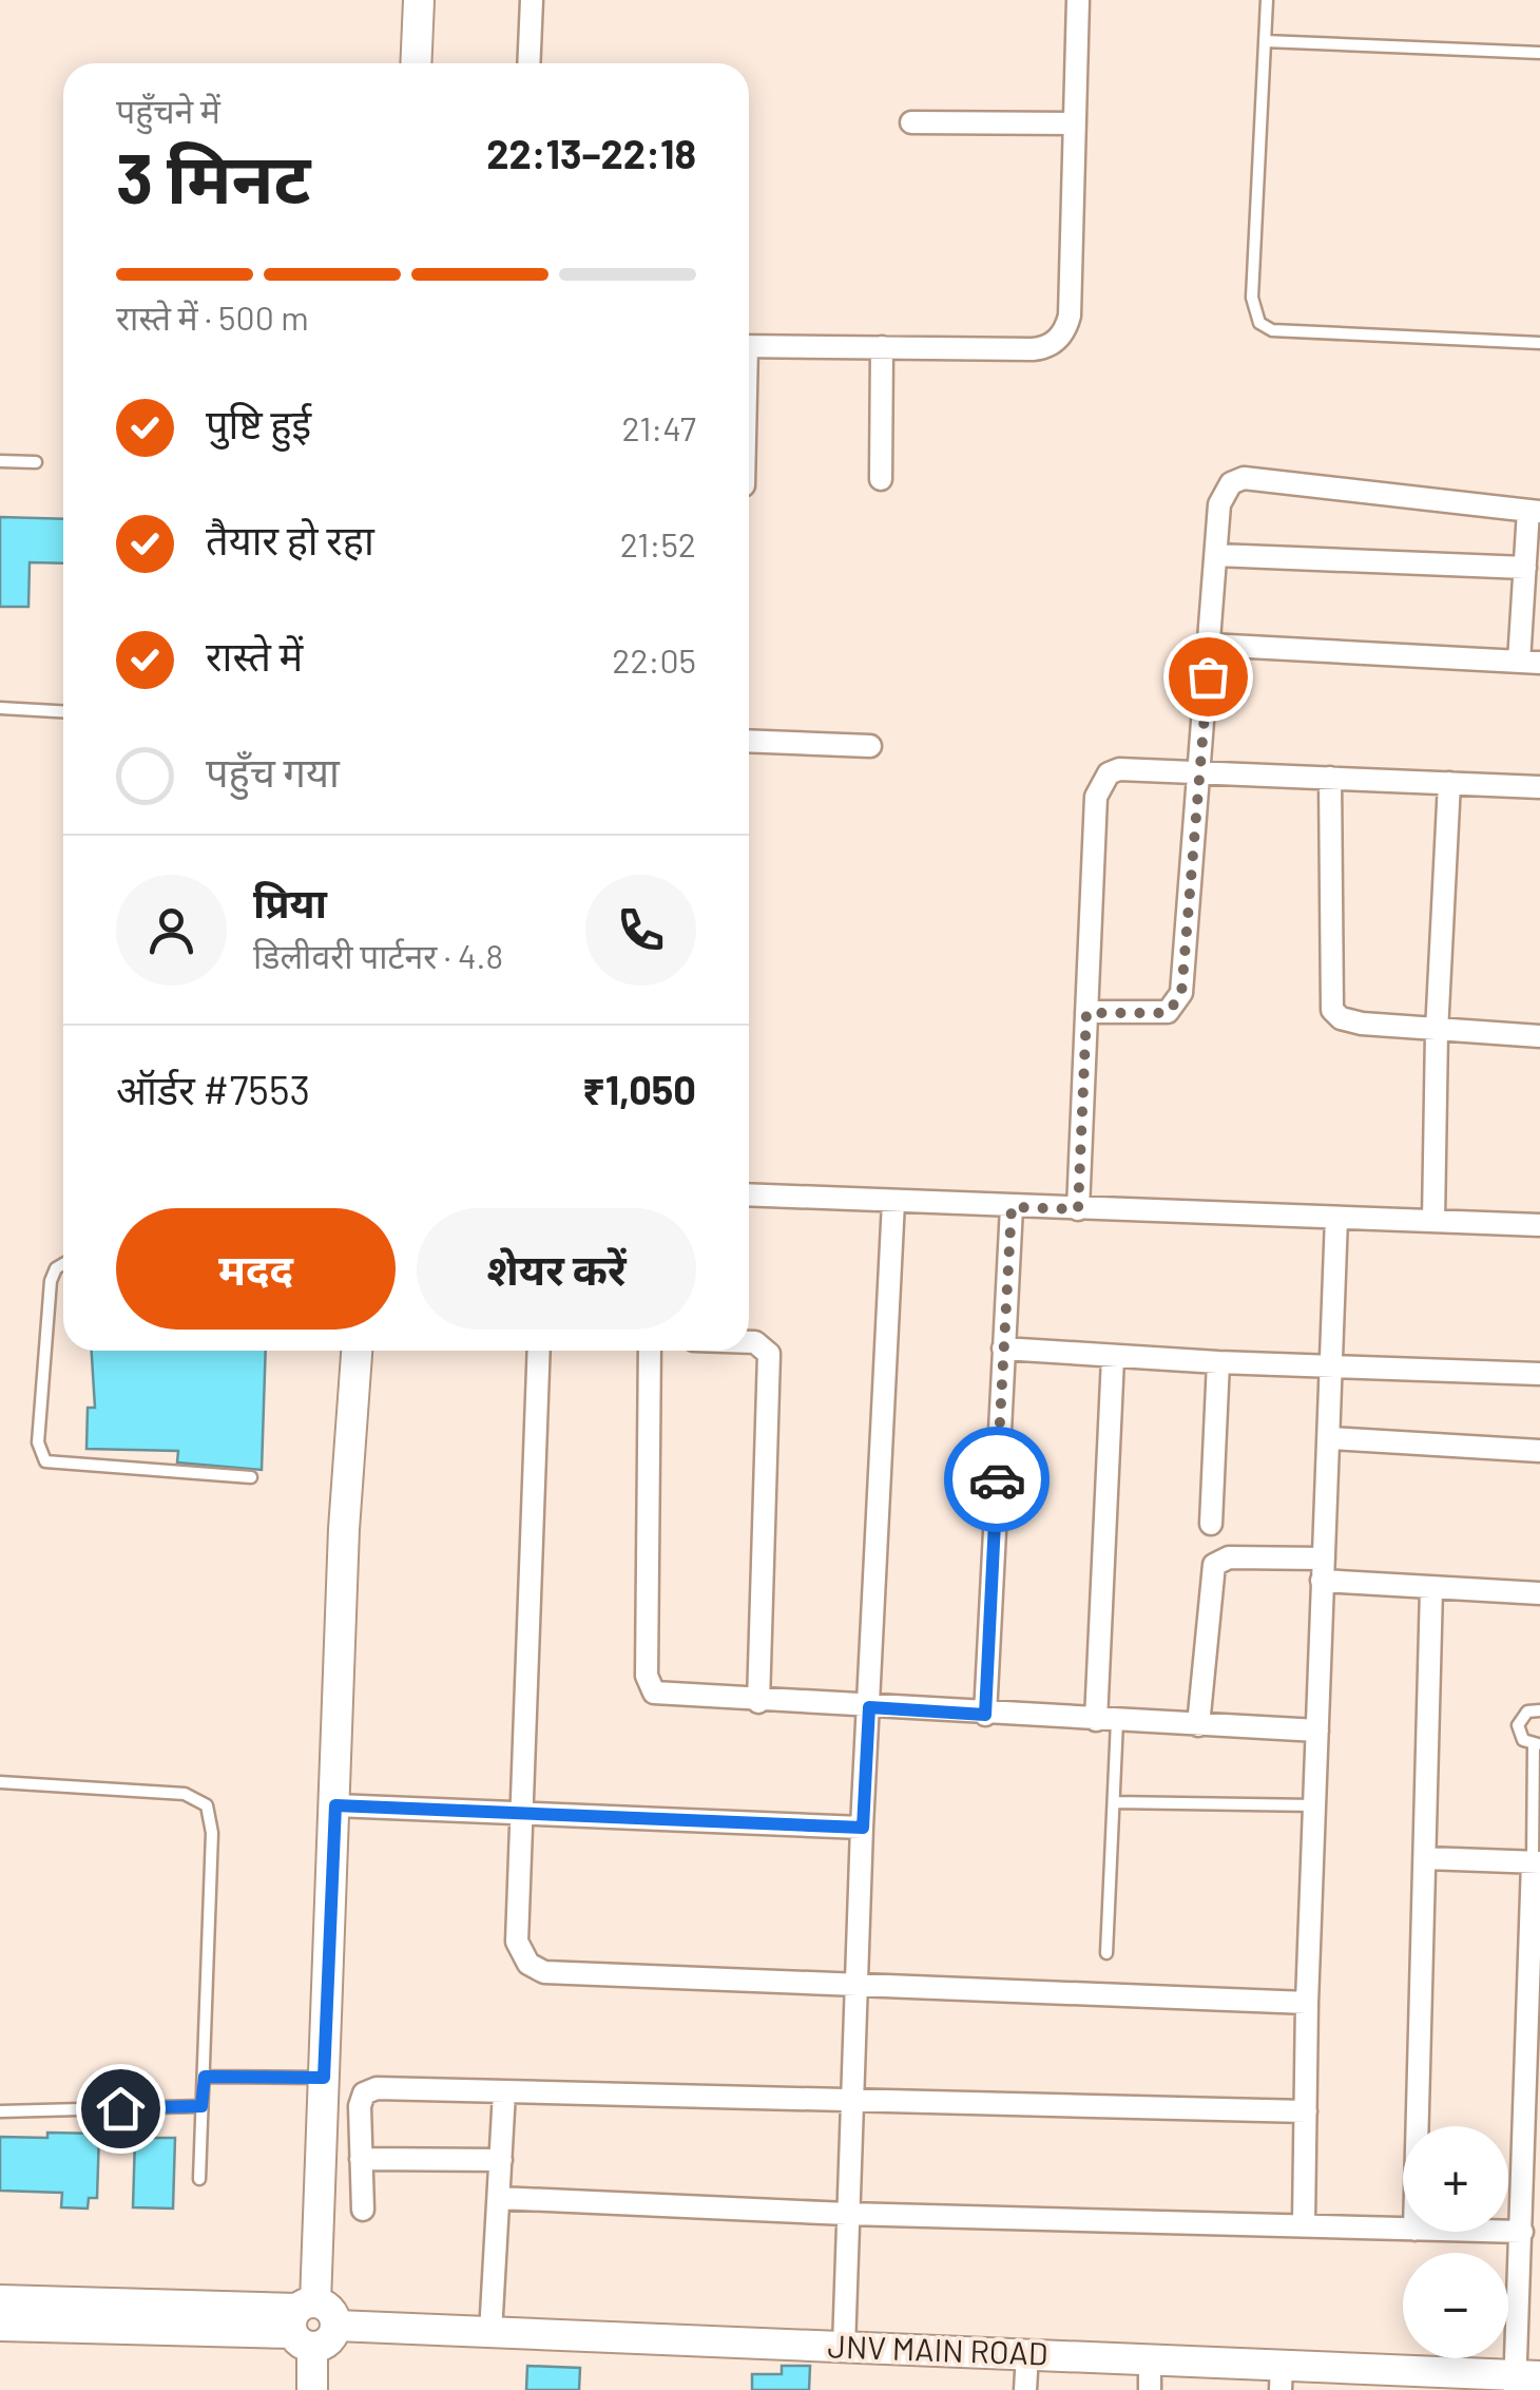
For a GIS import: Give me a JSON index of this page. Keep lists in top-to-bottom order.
{
  "streets": {
    "street": ["JNV MAIN ROAD"]
  },
  "page": {
    "heading": ["3 मिनट", "पहुँचने में", "22:13–22:18"],
    "panel": [
      "प्रिया",
      "डिलीवरी पार्टनर · 4.8",
      "ऑर्डर #7553",
      "₹1,050"
    ],
    "bar": "रास्ते में · 500 m",
    "list": [
      ["पुष्टि हुई", "21:47"],
      ["तैयार हो रहा", "21:52"],
      ["रास्ते में", "22:05"],
      "पहुँच गया"
    ],
    "buttons": ["मदद", "शेयर करें"],
    "map_buttons": ["+", "−"]
  }
}
